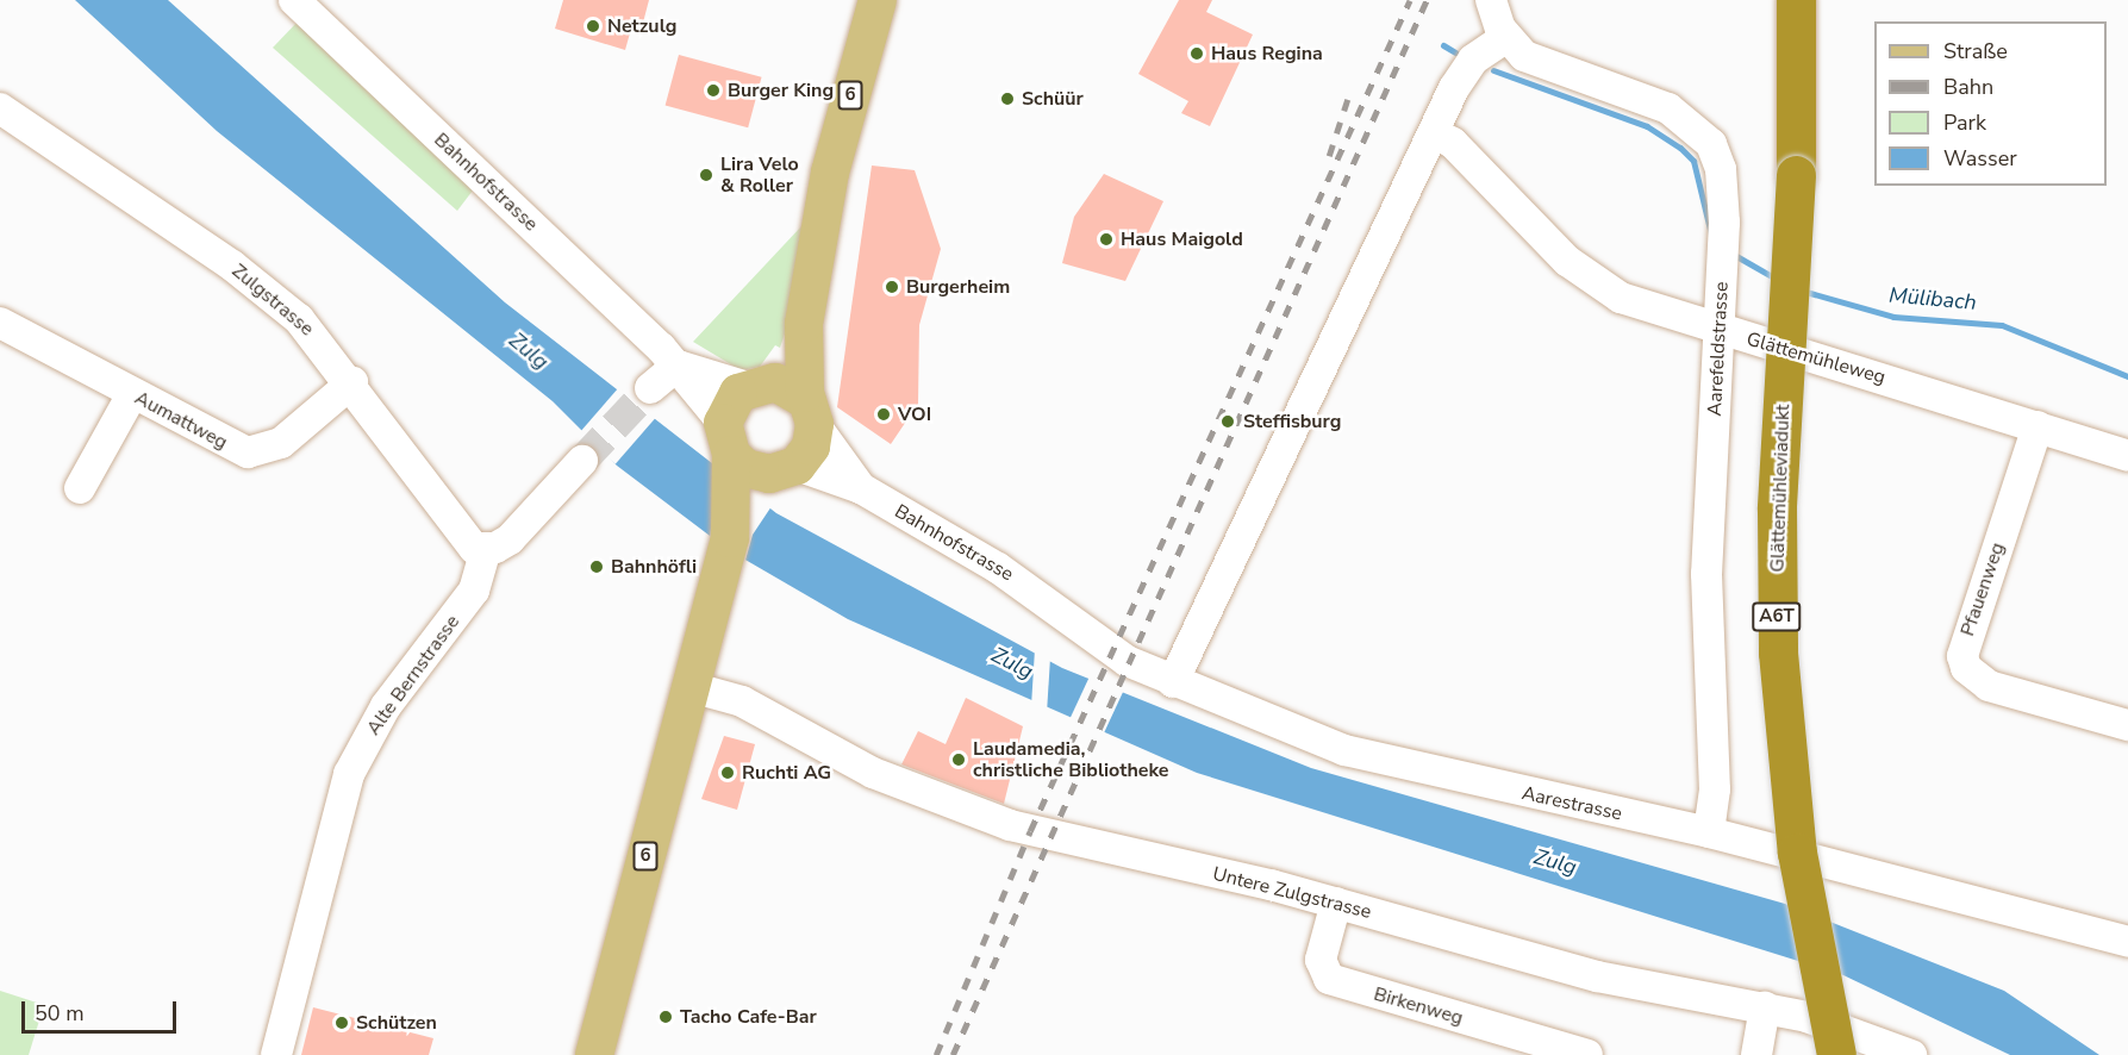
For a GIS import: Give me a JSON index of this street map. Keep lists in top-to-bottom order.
{
  "streets": {
    "highway": ["Glättemühleviadukt", "A6T"],
    "main road": ["6"],
    "street": [
      "Bahnhofstrasse",
      "Zulgstrasse",
      "Aarefeldstrasse",
      "Glättemühleweg",
      "Aumattweg",
      "Pfauenweg",
      "Alte Bernstrasse",
      "Aarestrasse",
      "Untere Zulgstrasse",
      "Birkenweg"
    ]
  },
  "crossings": [
    ["6", "Bahnhofstrasse"],
    ["6", "Untere Zulgstrasse"],
    ["Bahnhofstrasse", "Aarestrasse"],
    ["Zulgstrasse", "Aumattweg"],
    ["Zulgstrasse", "Alte Bernstrasse"],
    ["Aarefeldstrasse", "Glättemühleweg"],
    ["Aarefeldstrasse", "Aarestrasse"],
    ["Glättemühleweg", "Pfauenweg"],
    ["Untere Zulgstrasse", "Birkenweg"]
  ],
  "water": ["Mülibach", "Zulg"],
  "places": [
    "Netzulg",
    "Haus Regina",
    "Burger King",
    "Schüür",
    "Lira Velo & Roller",
    "Haus Maigold",
    "Burgerheim",
    "VOI",
    "Steffisburg",
    "Bahnhöfli",
    "Laudamedia, christliche Bibliotheke",
    "Ruchti AG",
    "Tacho Cafe-Bar",
    "Schützen"
  ],
  "legend": [
    "Straße",
    "Bahn",
    "Park",
    "Wasser"
  ],
  "scale_bar": "50 m"
}
